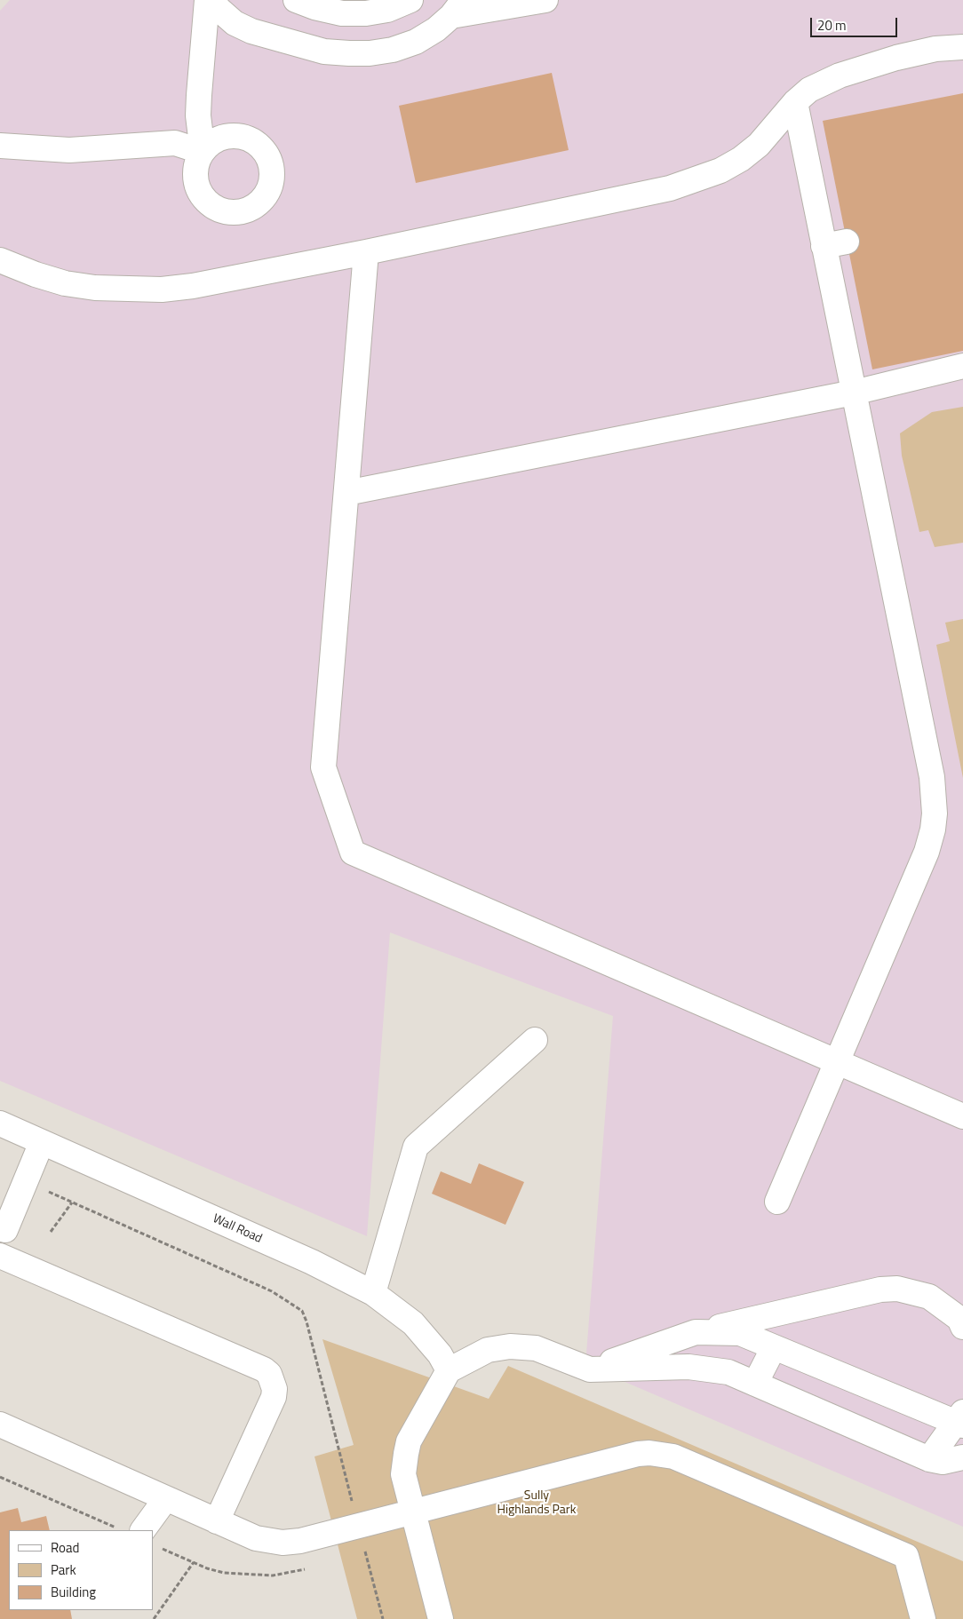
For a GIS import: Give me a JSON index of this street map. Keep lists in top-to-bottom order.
{
  "streets": {
    "street": ["Wall Road"]
  },
  "parks": ["Sully Highlands Park"],
  "legend": ["Road", "Park", "Building"],
  "scale_bar": "20 m"
}
